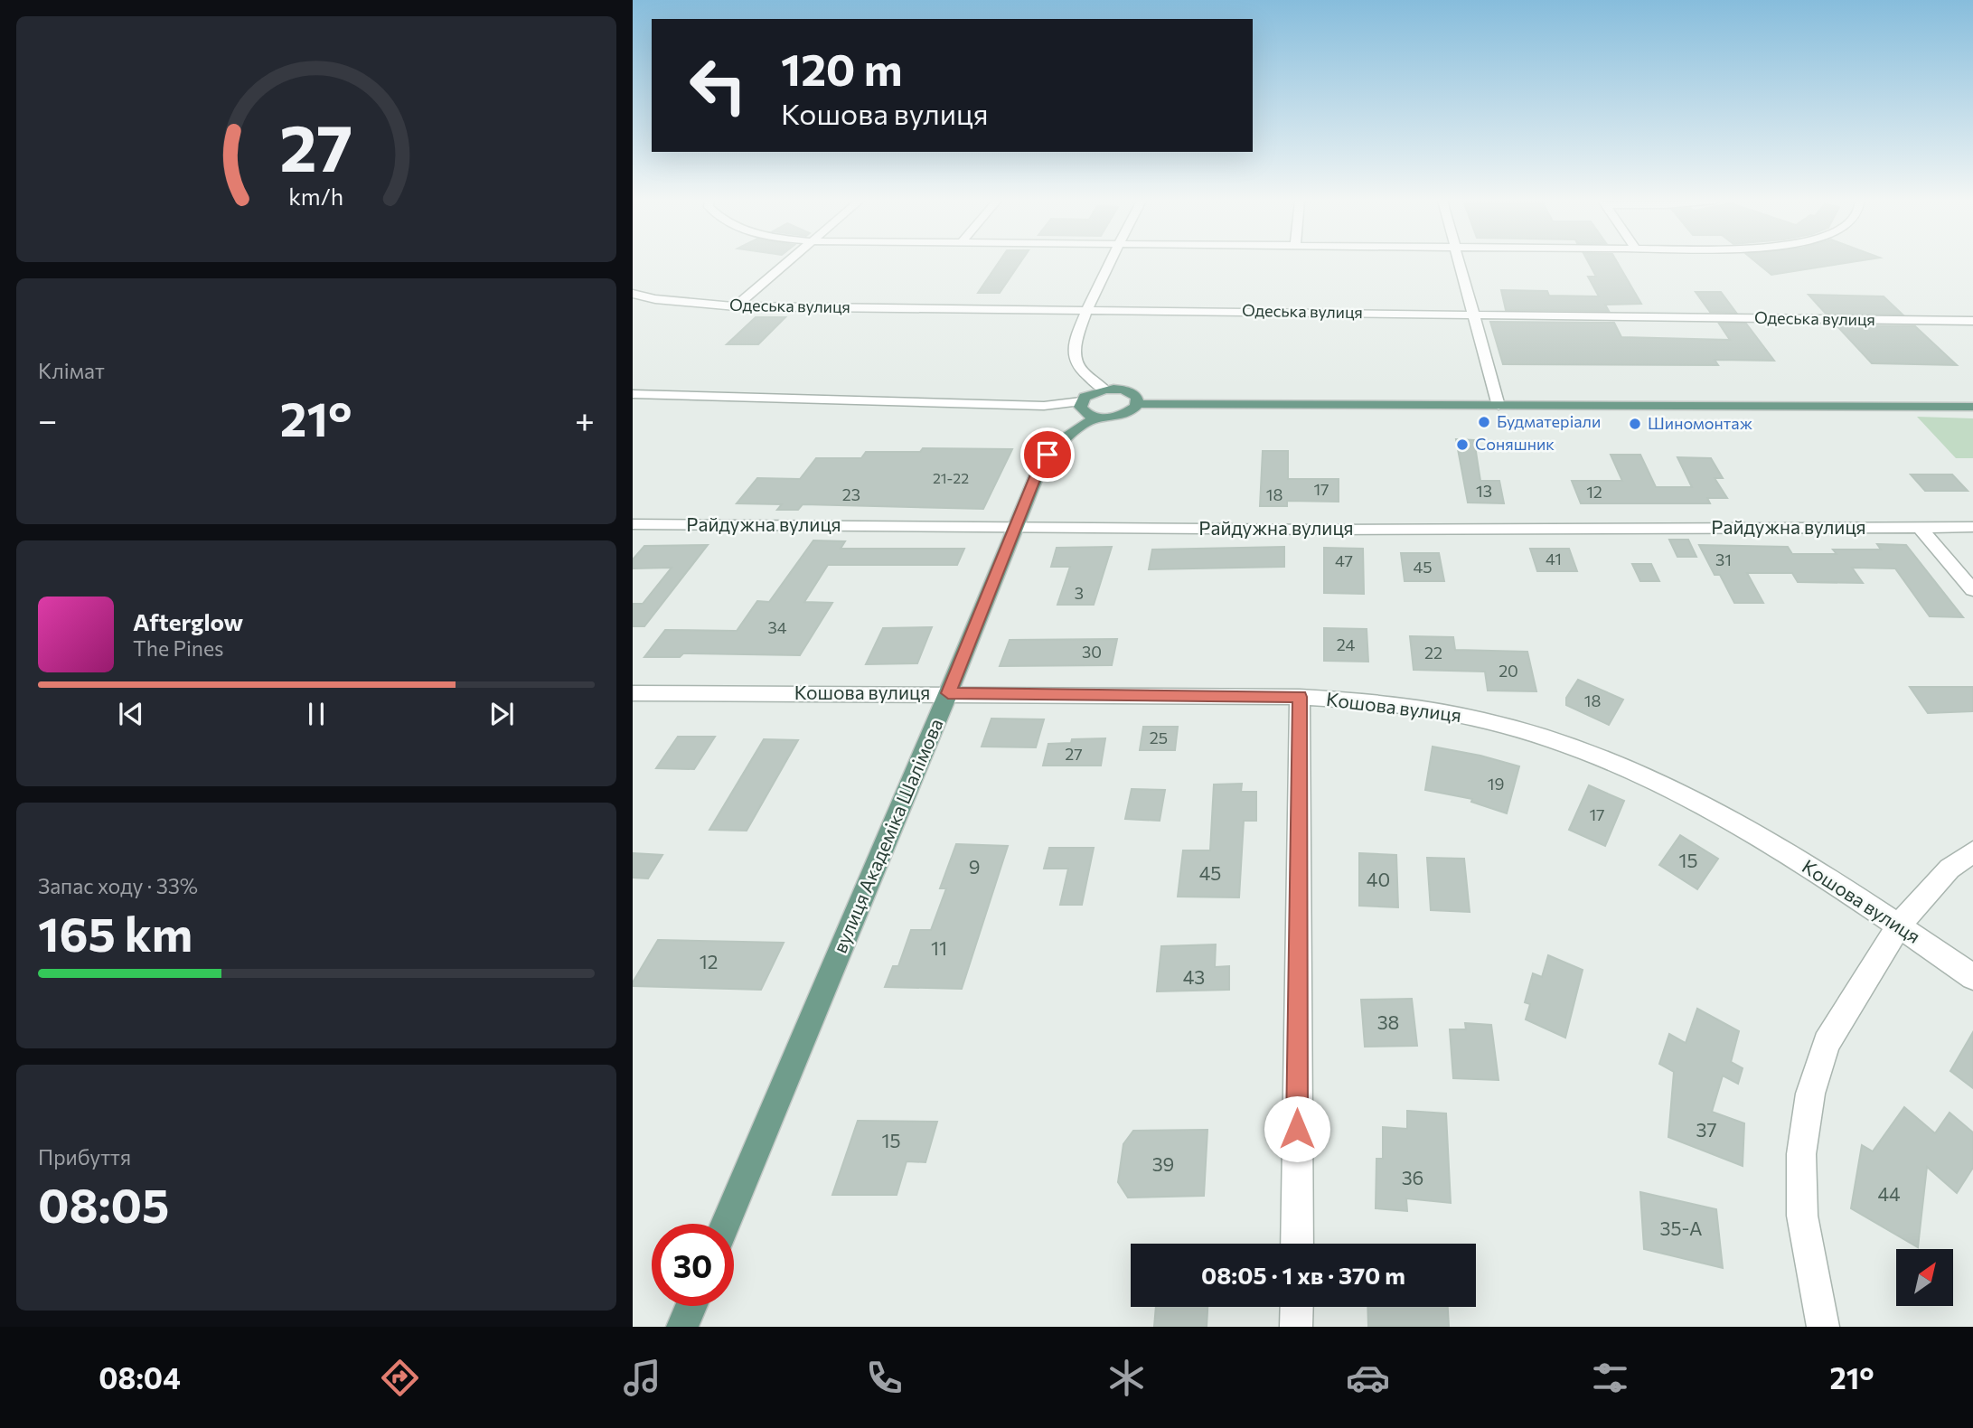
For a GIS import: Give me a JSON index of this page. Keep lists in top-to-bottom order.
{
  "streets": {
    "main road": ["вулиця Академіка Шалімова"],
    "street": ["Одеська вулиця", "Райдужна вулиця", "Кошова вулиця"]
  },
  "crossings": [
    ["Райдужна вулиця", "вулиця Академіка Шалімова"],
    ["Кошова вулиця", "вулиця Академіка Шалімова"]
  ],
  "places": ["Будматеріали", "Шиномонтаж", "Соняшник"],
  "house_numbers": [
    "21-22",
    "17",
    "13",
    "12",
    "23",
    "18",
    "41",
    "31",
    "47",
    "45",
    "3",
    "34",
    "24",
    "30",
    "22",
    "20",
    "18",
    "25",
    "27",
    "19",
    "17",
    "15",
    "9",
    "45",
    "40",
    "11",
    "12",
    "43",
    "38",
    "37",
    "15",
    "39",
    "36",
    "44",
    "35-А"
  ],
  "north": "top right",
  "page": {
    "turn": ["120 m", "Кошова вулиця"],
    "tile": [
      "Клімат",
      ["Запас ходу · 33%", "165 km"],
      ["Прибуття", "08:05"]
    ],
    "heat": ["−", "21°", "+"],
    "song": ["Afterglow", "The Pines"],
    "limit": "30",
    "trip": "08:05 · 1 хв · 370 m",
    "tabs": ["08:04", "21°"],
    "gauge": ["27", "km/h"]
  }
}
